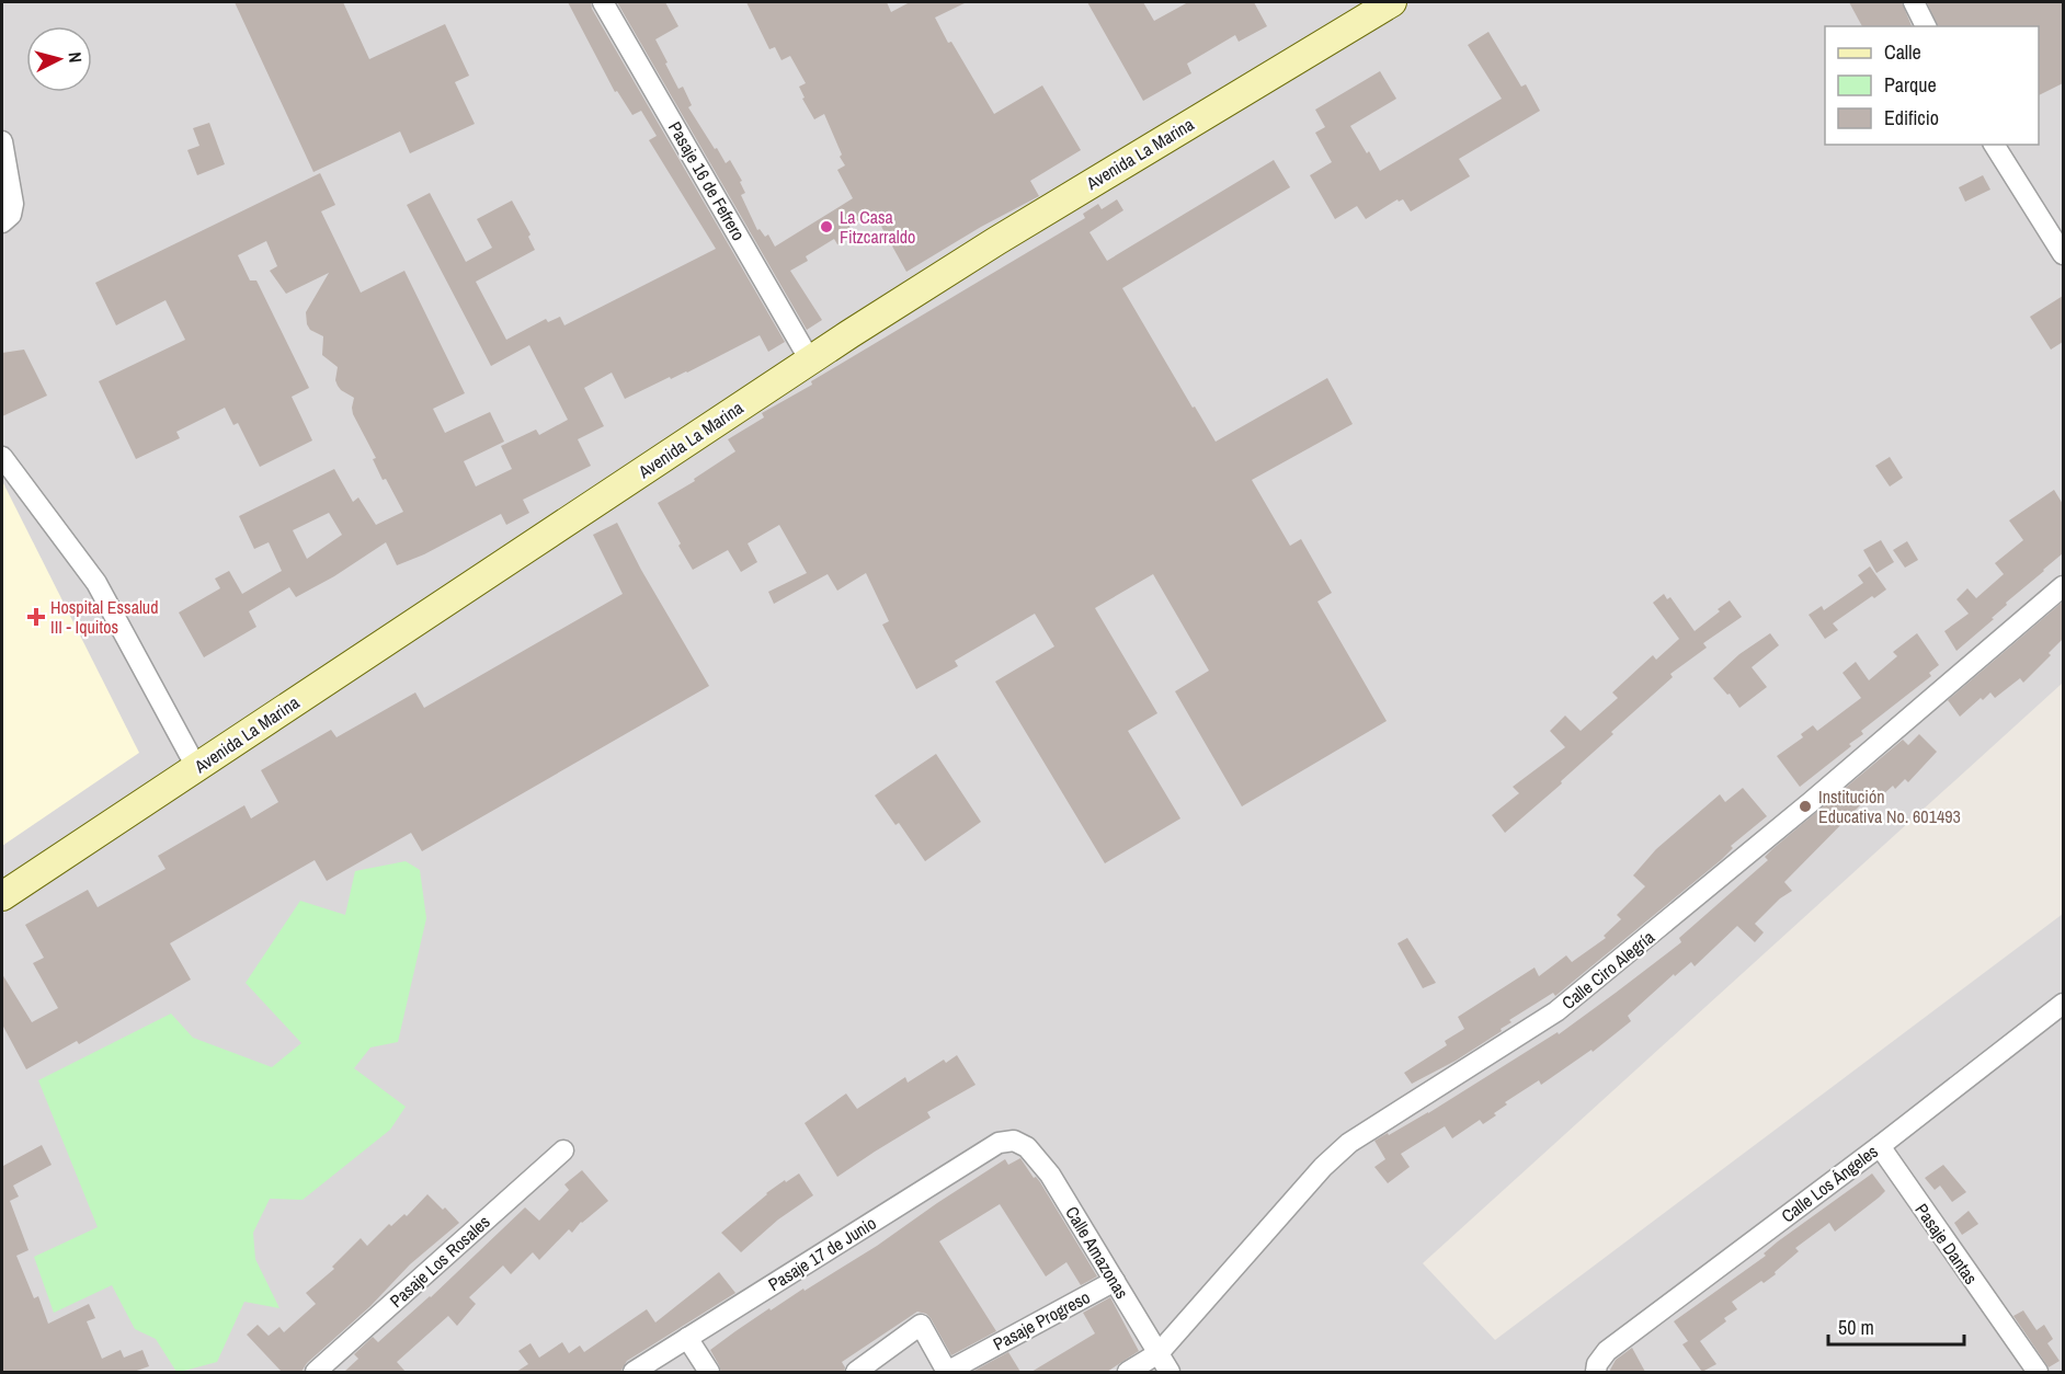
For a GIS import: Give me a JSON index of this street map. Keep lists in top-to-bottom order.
{
  "streets": {
    "main road": ["Avenida La Marina"],
    "street": [
      "Pasaje 16 de Fefrero",
      "Calle Ciro Alegría",
      "Calle Los Ángeles",
      "Pasaje Dantas",
      "Calle Amazonas",
      "Pasaje 17 de Junio",
      "Pasaje Los Rosales",
      "Pasaje Progreso"
    ]
  },
  "crossings": [
    ["Avenida La Marina", "Pasaje 16 de Fefrero"],
    ["Calle Ciro Alegría", "Calle Amazonas"],
    ["Calle Los Ángeles", "Pasaje Dantas"],
    ["Calle Amazonas", "Pasaje 17 de Junio"],
    ["Calle Amazonas", "Pasaje Progreso"]
  ],
  "places": {
    "other": ["La Casa Fitzcarraldo", "Institución Educativa No. 601493"],
    "health": ["Hospital Essalud III - Iquitos"]
  },
  "legend": ["Calle", "Parque", "Edificio"],
  "scale_bar": "50 m",
  "north": "right"
}
